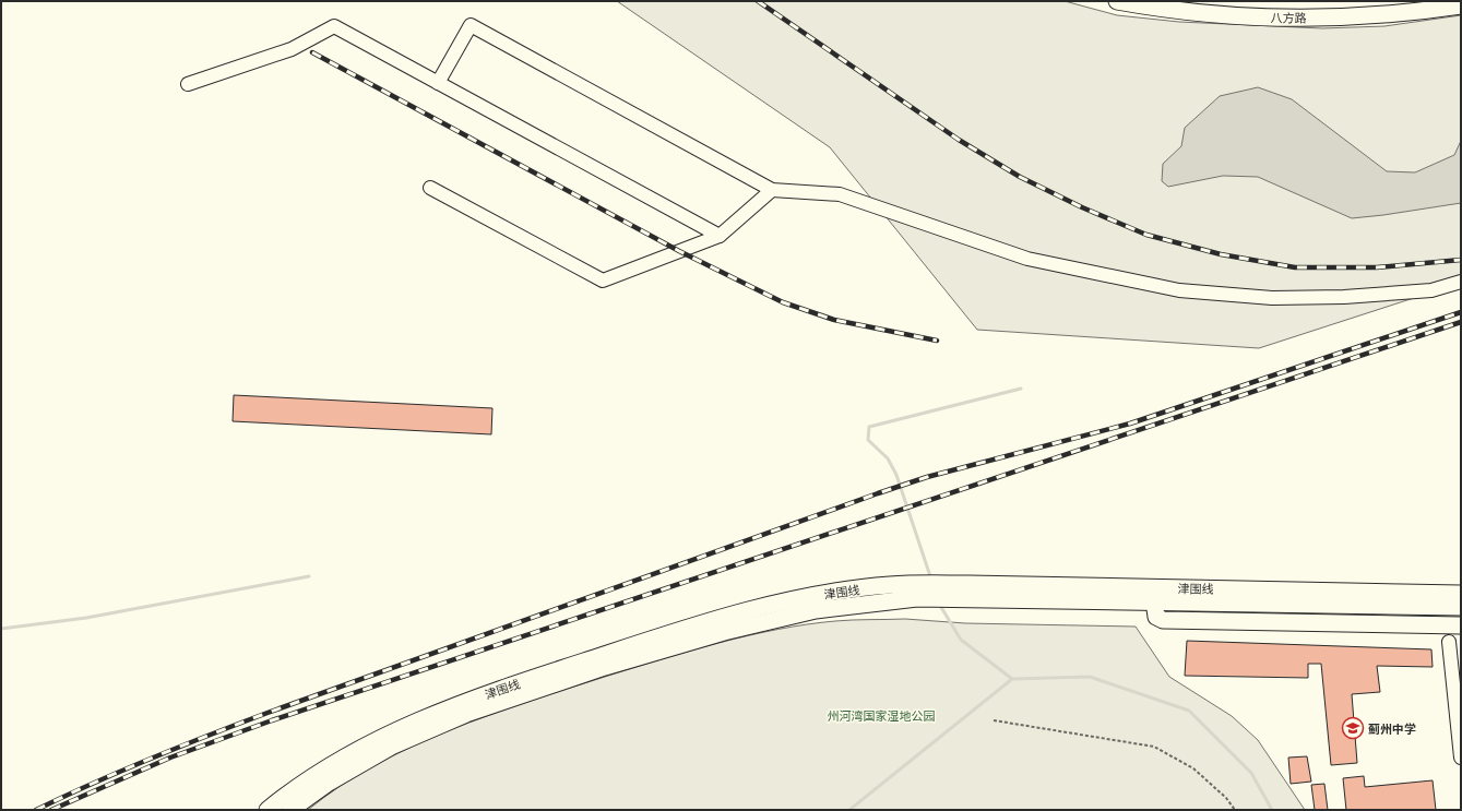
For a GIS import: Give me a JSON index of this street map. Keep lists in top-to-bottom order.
{
  "streets": {
    "main road": ["八方路", "津围线"]
  },
  "parks": ["州河湾国家湿地公园"],
  "places": {
    "school or university": ["蓟州中学"]
  }
}
